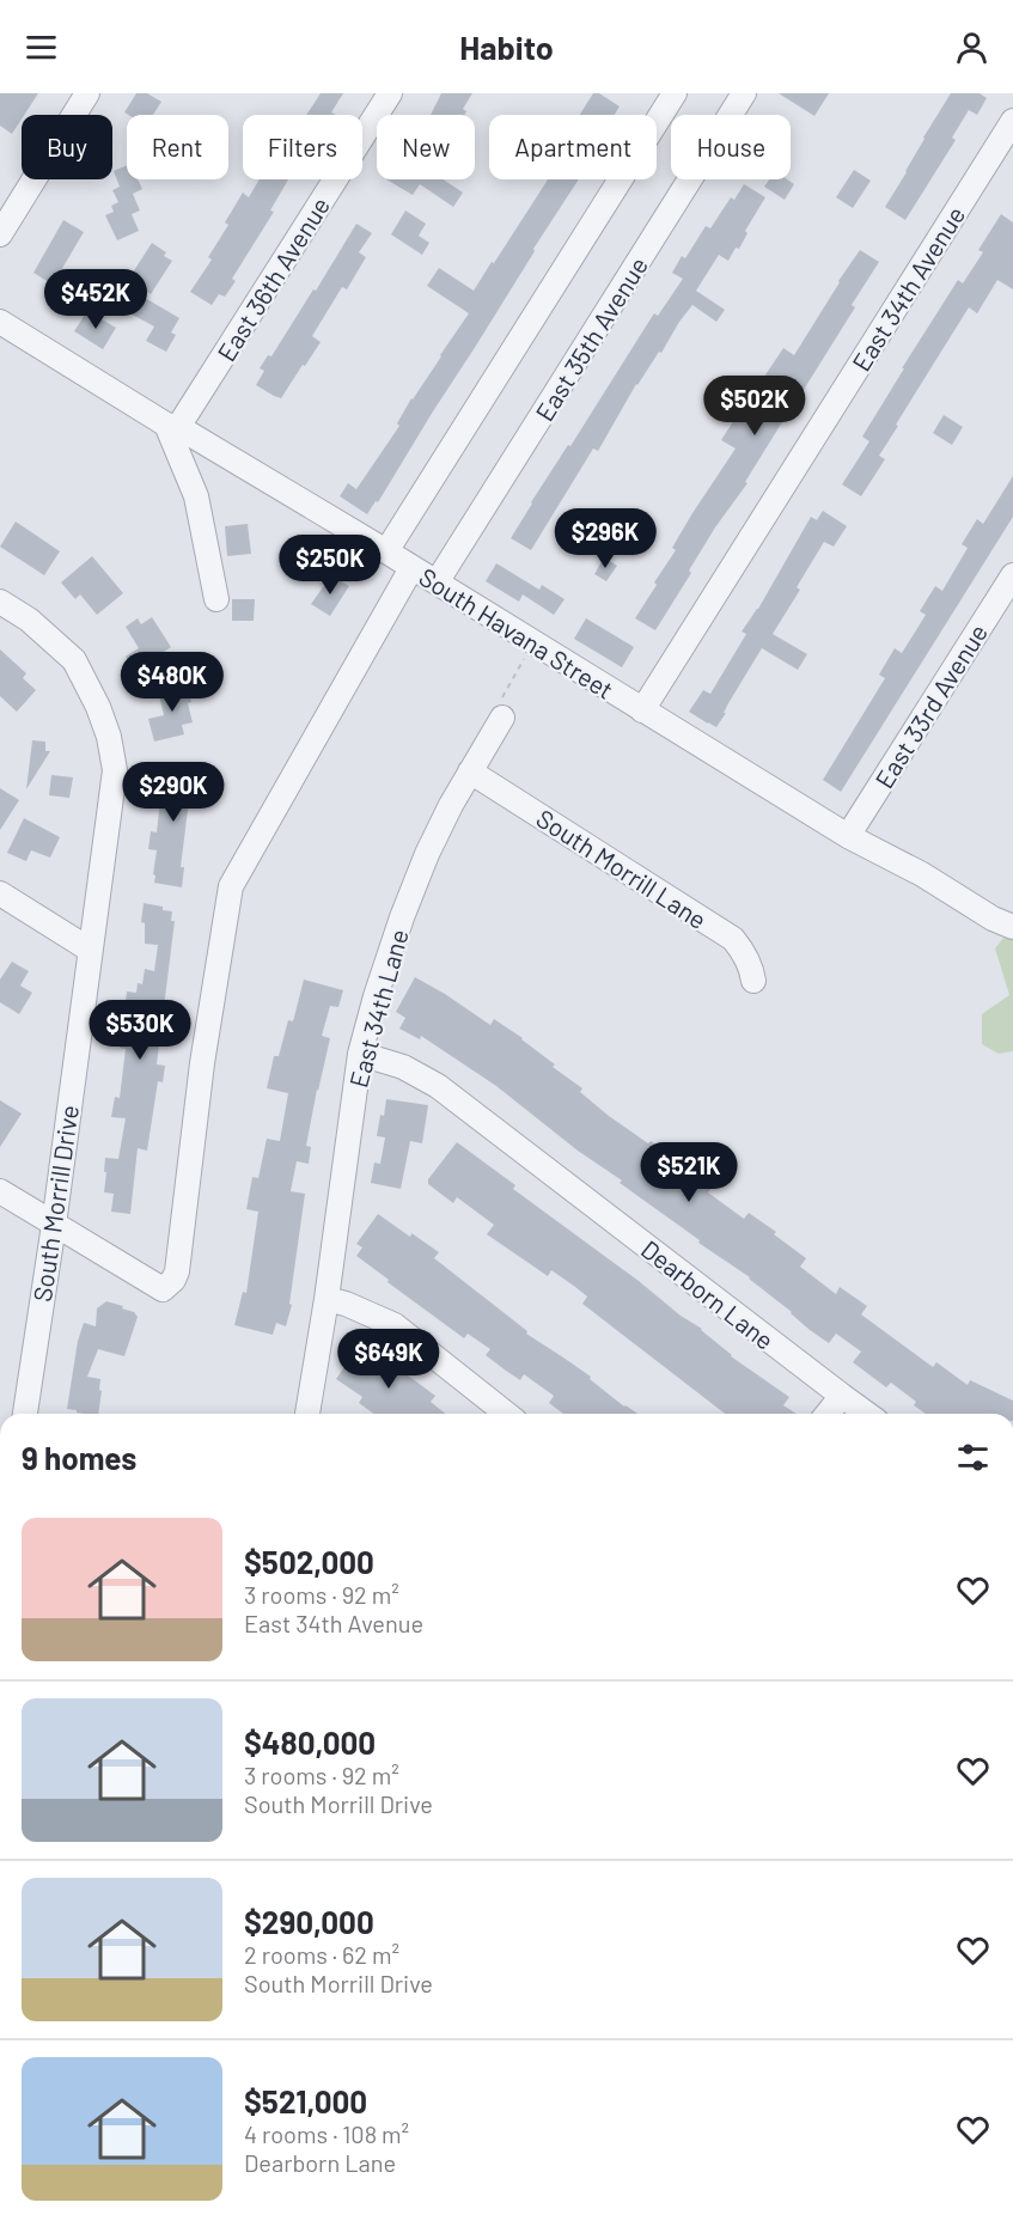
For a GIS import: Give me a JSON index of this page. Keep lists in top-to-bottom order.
{
  "streets": {
    "street": [
      "East 36th Avenue",
      "East 34th Avenue",
      "East 35th Avenue",
      "South Havana Street",
      "East 33rd Avenue",
      "South Morrill Lane",
      "East 34th Lane",
      "South Morrill Drive",
      "Dearborn Lane"
    ]
  },
  "crossings": [
    ["East 36th Avenue", "South Havana Street"],
    ["East 34th Avenue", "South Havana Street"],
    ["East 35th Avenue", "South Havana Street"],
    ["South Havana Street", "East 33rd Avenue"],
    ["South Morrill Lane", "East 34th Lane"],
    ["East 34th Lane", "Dearborn Lane"]
  ],
  "page": {
    "header": "Habito",
    "chip": [
      "Buy",
      "Rent",
      "Filters",
      "New",
      "Apartment",
      "House"
    ],
    "price": [
      "$452K",
      "$502K",
      "$296K",
      "$250K",
      "$480K",
      "$290K",
      "$530K",
      "$521K",
      "$649K"
    ],
    "heading": "9 homes",
    "list": [
      {
        "name": "$502,000",
        "note": "3 rooms · 92 m² · East 34th Avenue"
      },
      {
        "name": "$480,000",
        "note": "3 rooms · 92 m² · South Morrill Drive"
      },
      {
        "name": "$290,000",
        "note": "2 rooms · 62 m² · South Morrill Drive"
      },
      {
        "name": "$521,000",
        "note": "4 rooms · 108 m² · Dearborn Lane"
      }
    ]
  }
}
